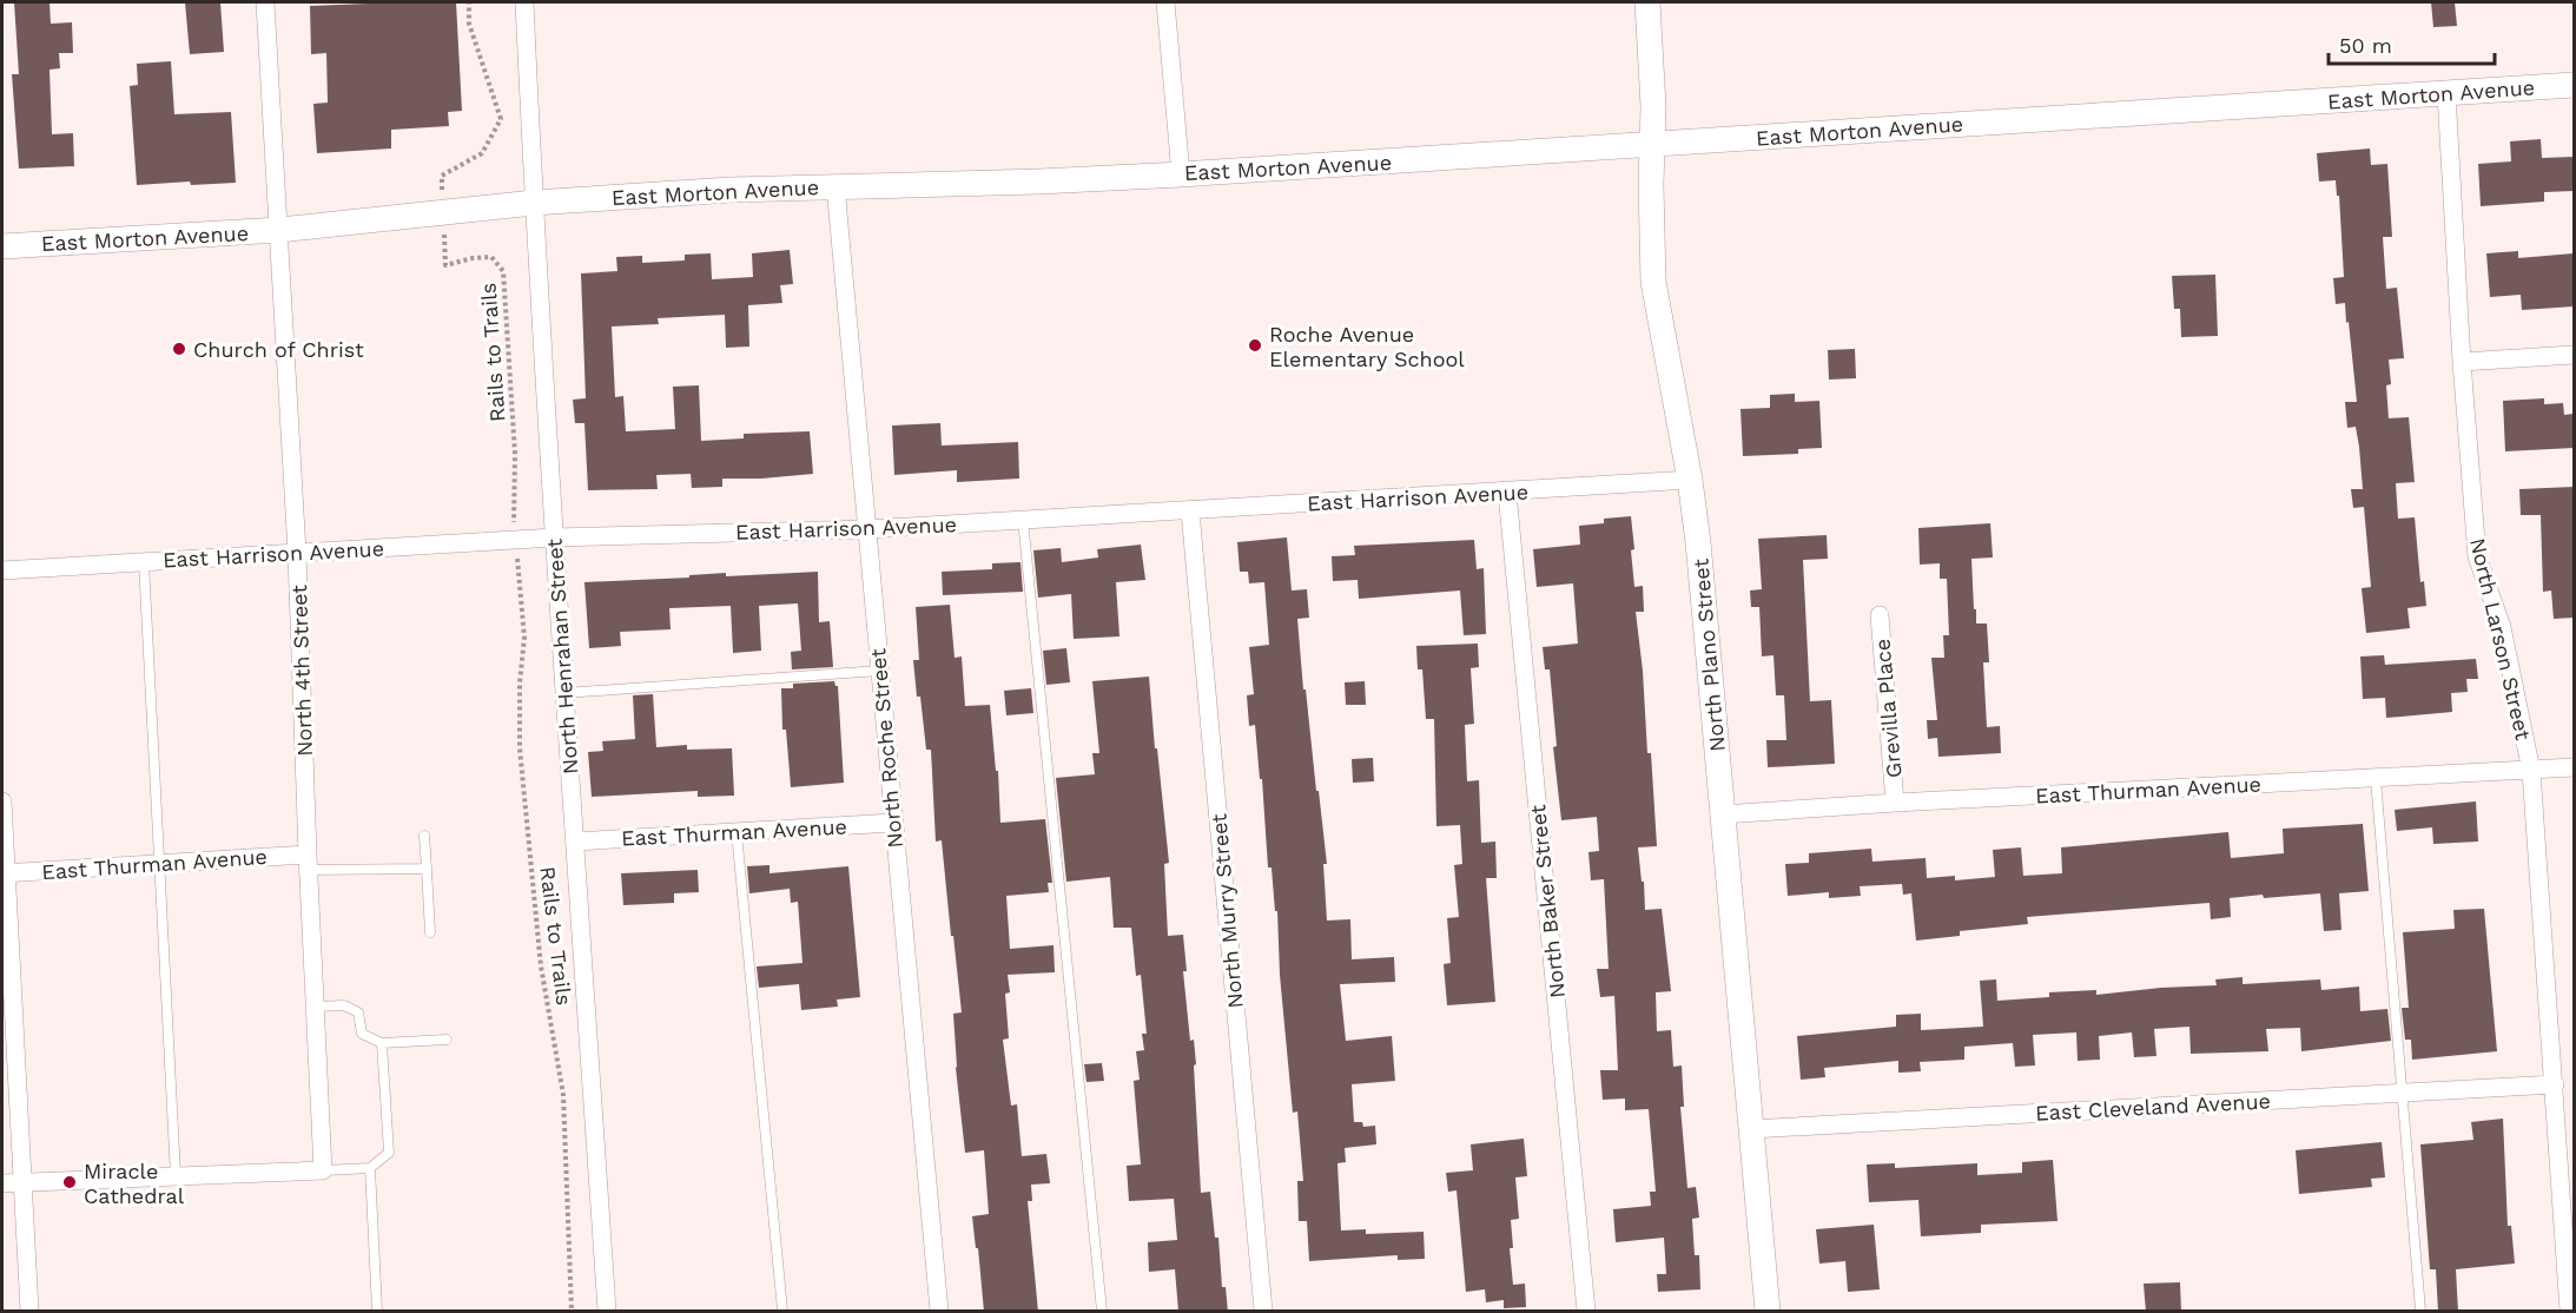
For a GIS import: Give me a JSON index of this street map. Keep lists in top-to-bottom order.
{
  "streets": {
    "main road": ["East Morton Avenue", "North Plano Street"],
    "street": [
      "East Harrison Avenue",
      "North Larson Street",
      "North Henrahan Street",
      "North 4th Street",
      "Grevilla Place",
      "North Roche Street",
      "East Thurman Avenue",
      "North Baker Street",
      "North Murry Street",
      "East Cleveland Avenue"
    ],
    "path": ["Rails to Trails"]
  },
  "crossings": [
    ["East Morton Avenue", "North Larson Street"],
    ["East Morton Avenue", "North Plano Street"],
    ["East Morton Avenue", "North Henrahan Street"],
    ["East Morton Avenue", "North 4th Street"],
    ["East Morton Avenue", "North Roche Street"],
    ["East Harrison Avenue", "North Plano Street"],
    ["East Harrison Avenue", "North Henrahan Street"],
    ["East Harrison Avenue", "North 4th Street"],
    ["East Harrison Avenue", "North Roche Street"],
    ["East Harrison Avenue", "North Baker Street"],
    ["East Harrison Avenue", "North Murry Street"],
    ["North Larson Street", "East Thurman Avenue"],
    ["North Larson Street", "East Cleveland Avenue"],
    ["North Plano Street", "East Thurman Avenue"],
    ["North Plano Street", "East Cleveland Avenue"],
    ["North Henrahan Street", "East Thurman Avenue"],
    ["North 4th Street", "East Thurman Avenue"],
    ["Grevilla Place", "East Thurman Avenue"],
    ["North Roche Street", "East Thurman Avenue"]
  ],
  "places": ["Roche Avenue Elementary School", "Church of Christ", "Miracle Cathedral"],
  "scale_bar": "50 m"
}
